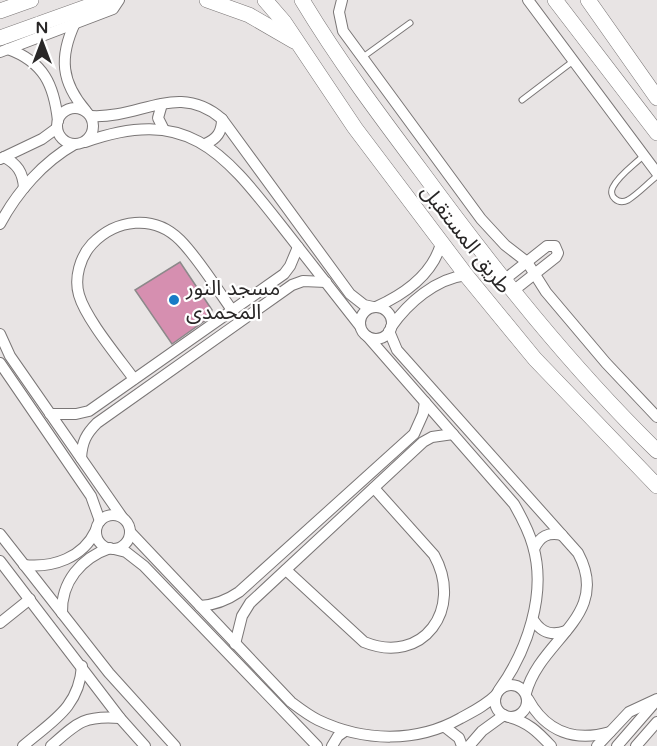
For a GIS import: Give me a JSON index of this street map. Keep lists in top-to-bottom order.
{
  "streets": {
    "main road": ["طريق المستقبل"]
  },
  "places": ["مسجد النور المحمدى"],
  "north": "top"
}
